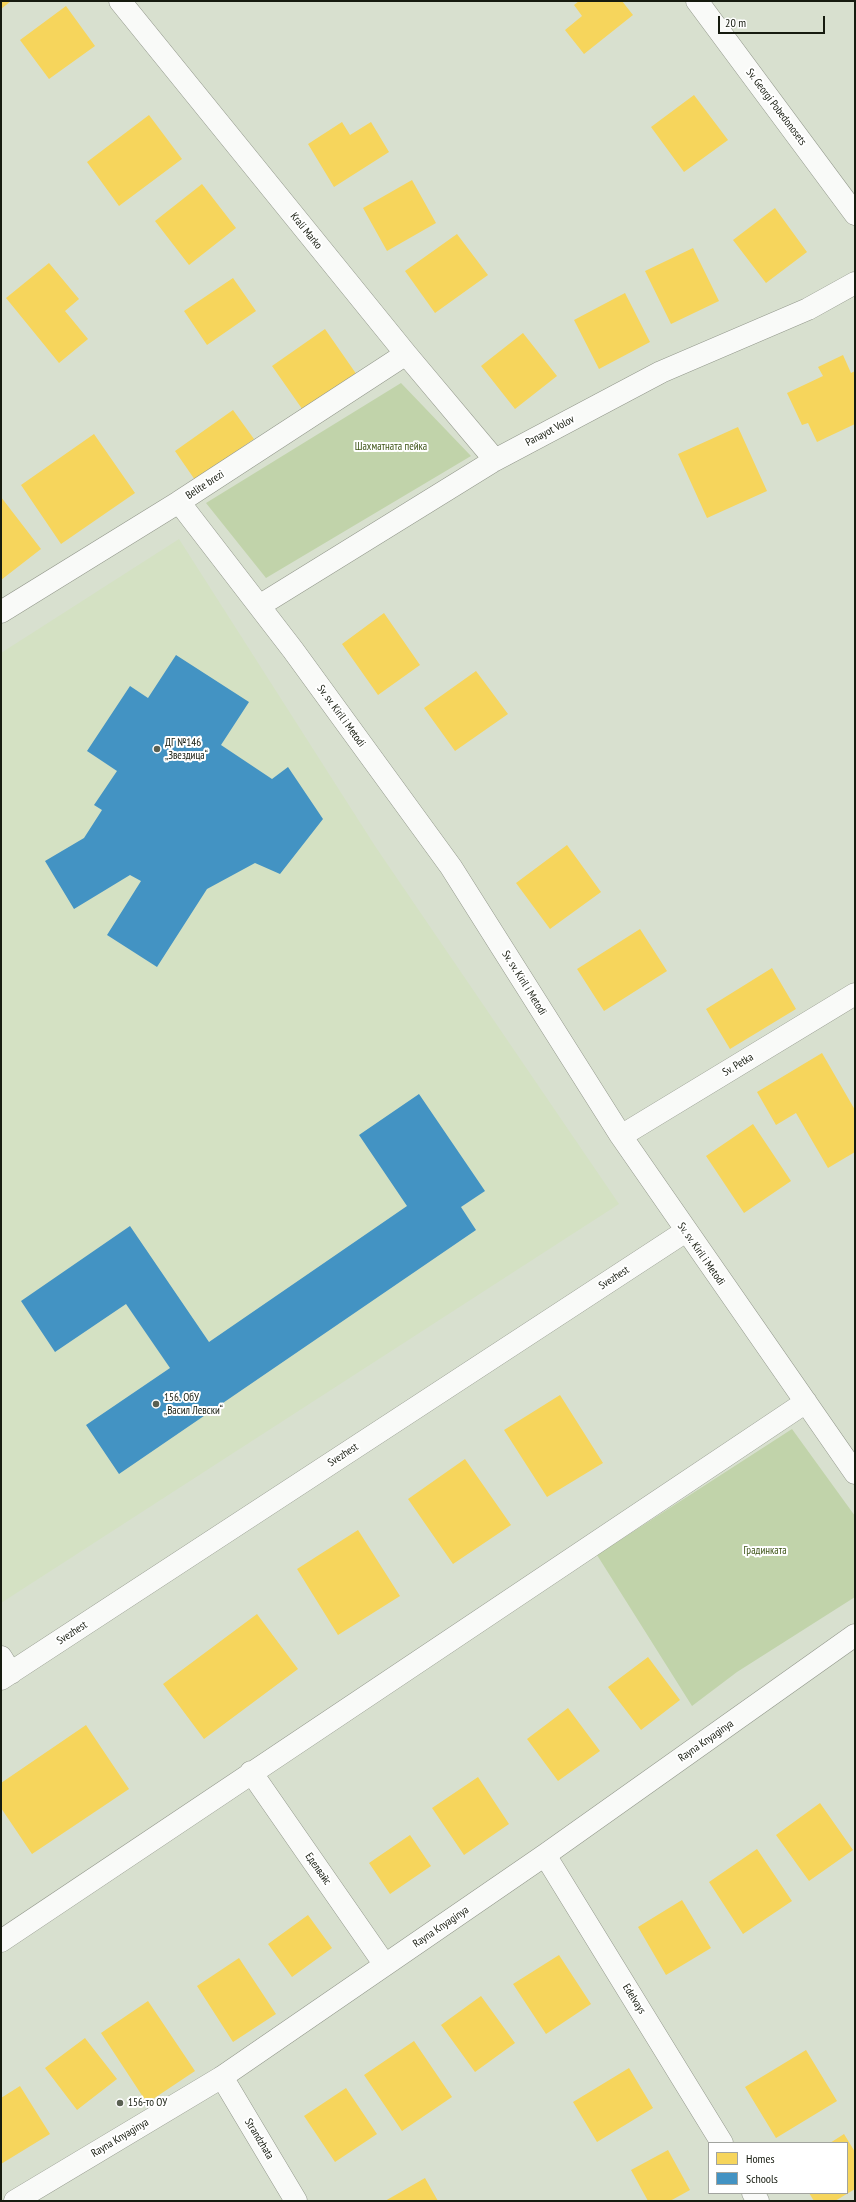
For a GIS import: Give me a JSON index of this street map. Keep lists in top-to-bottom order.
{
  "streets": {
    "street": [
      "Sv. Georgi Pobedonosets",
      "Krali Marko",
      "Panayot Volov",
      "Belite brezi",
      "Sv. sv. Kiril i Metodi",
      "Sv. Petka",
      "Svezhest",
      "Rayna Knyaginya",
      "Еделвайс",
      "Edelvays",
      "Strandzhata"
    ]
  },
  "crossings": [
    ["Krali Marko", "Panayot Volov"],
    ["Krali Marko", "Belite brezi"],
    ["Panayot Volov", "Sv. sv. Kiril i Metodi"],
    ["Belite brezi", "Sv. sv. Kiril i Metodi"],
    ["Sv. sv. Kiril i Metodi", "Sv. Petka"],
    ["Sv. sv. Kiril i Metodi", "Svezhest"],
    ["Rayna Knyaginya", "Еделвайс"],
    ["Rayna Knyaginya", "Edelvays"],
    ["Rayna Knyaginya", "Strandzhata"]
  ],
  "parks": ["Шахматната пейка", "Градинката"],
  "places": ["ДГ №146 „Звездица“", "156. ОбУ „Васил Левски“", "156-то ОУ"],
  "legend": ["Homes", "Schools"],
  "scale_bar": "20 m"
}
